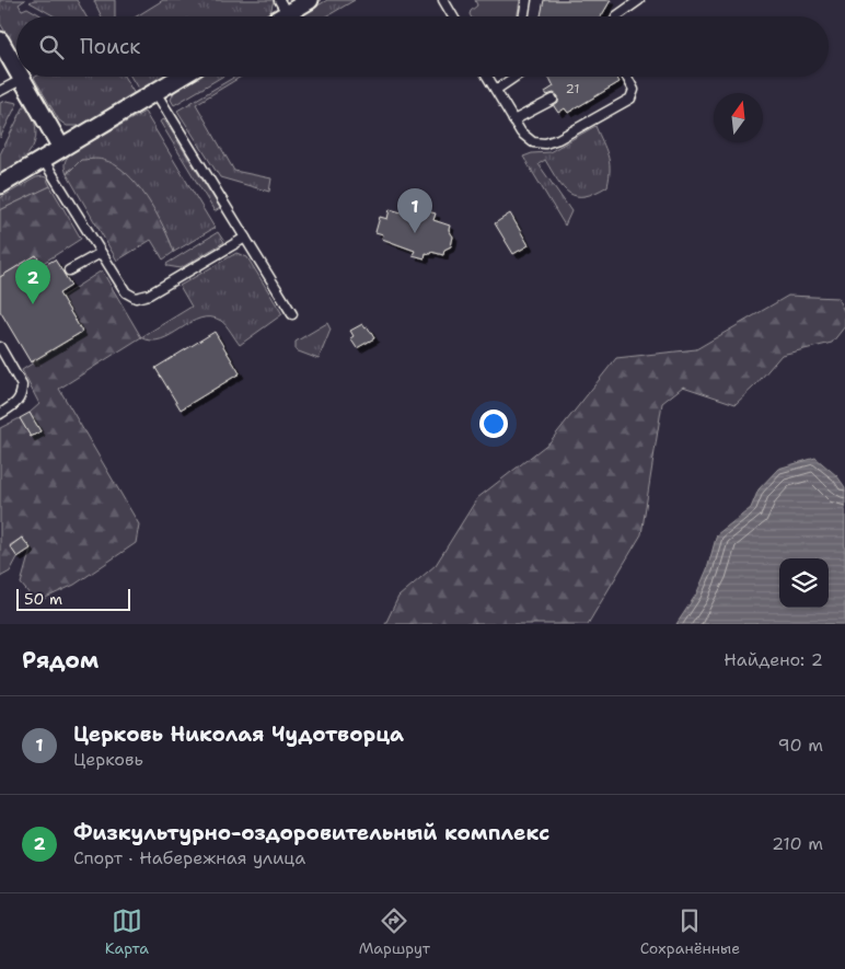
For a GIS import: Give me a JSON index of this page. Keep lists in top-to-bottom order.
{
  "house_numbers": ["21"],
  "scale_bar": "50 m",
  "north": "top",
  "page": {
    "search": "Поиск",
    "pins": ["1", "2"],
    "scale": "50 m",
    "heading": ["Рядом", "Найдено: 2"],
    "list": [
      {
        "mark": "1",
        "name": "Церковь Николая Чудотворца",
        "note": "Церковь",
        "value": "90 m"
      },
      {
        "mark": "2",
        "name": "Физкультурно-оздоровительный комплекс",
        "note": "Спорт · Набережная улица",
        "value": "210 m"
      }
    ],
    "nav": ["Карта", "Маршрут", "Сохранённые"]
  }
}
